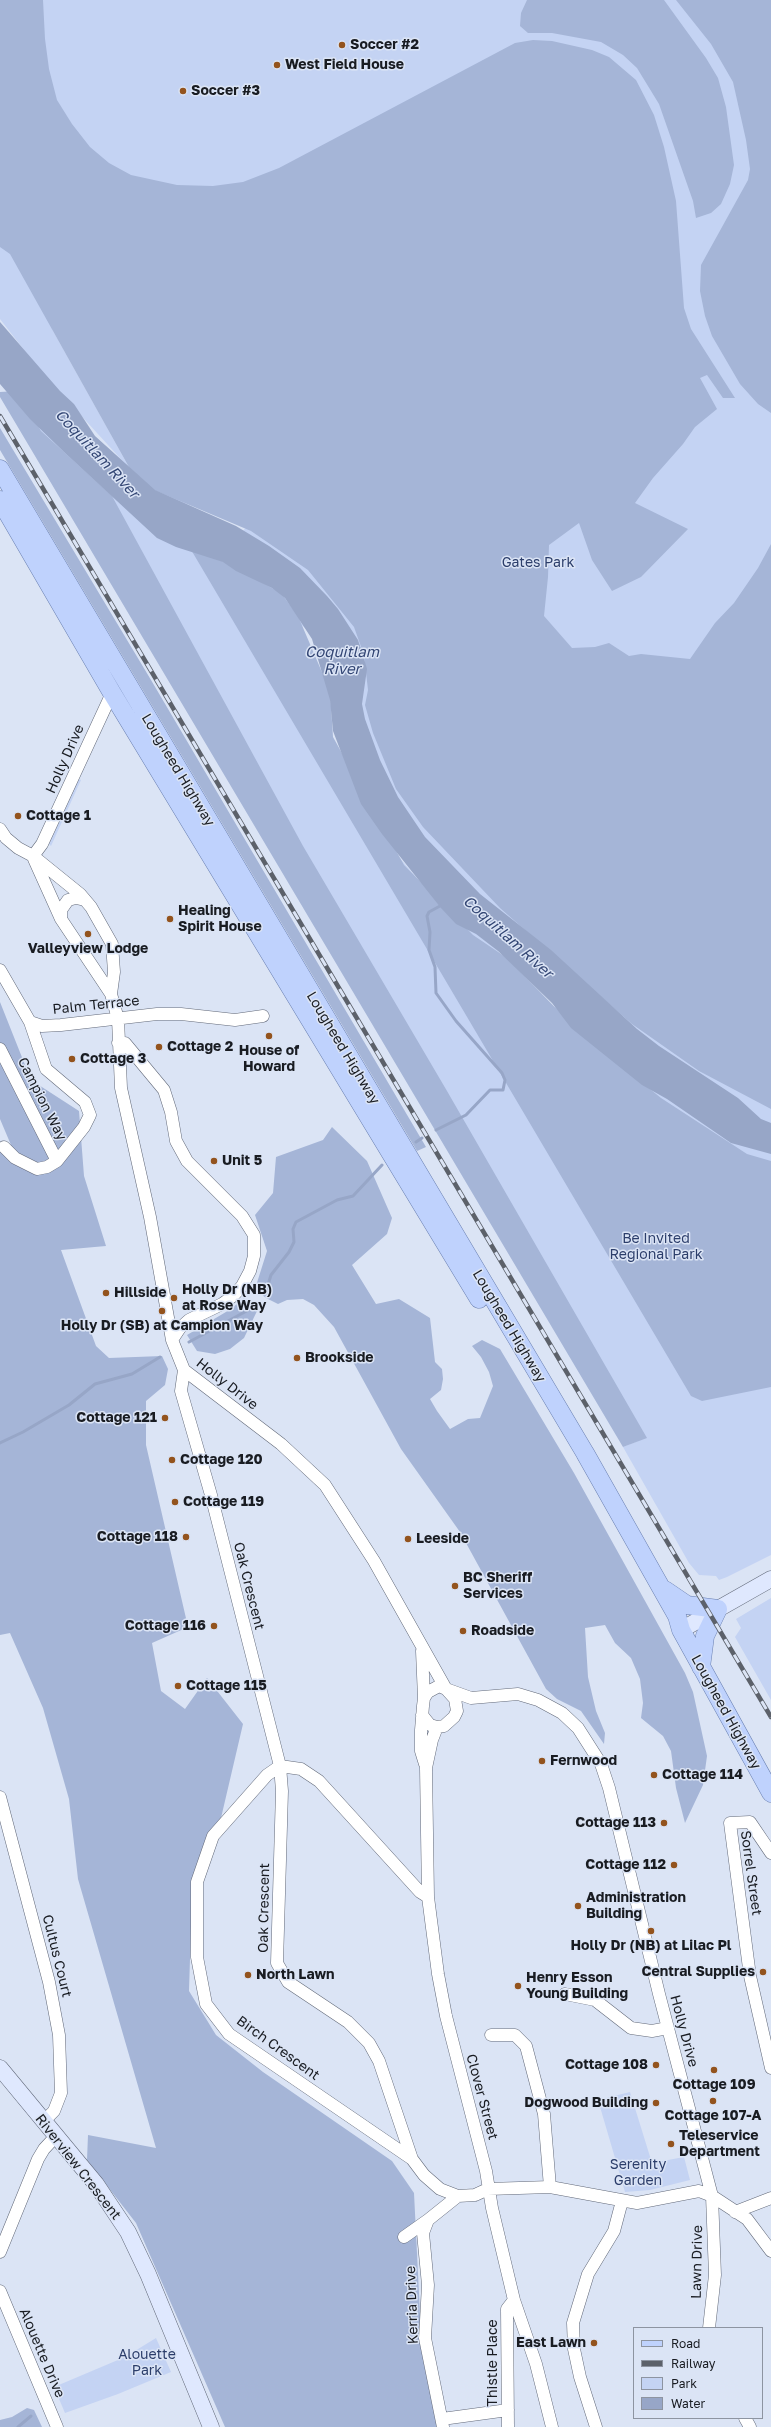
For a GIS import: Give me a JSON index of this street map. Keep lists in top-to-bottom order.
{
  "streets": {
    "main road": ["Lougheed Highway"],
    "street": [
      "Holly Drive",
      "Palm Terrace",
      "Campion Way",
      "Oak Crescent",
      "Sorrel Street",
      "Cultus Court",
      "Birch Crescent",
      "Clover Street",
      "Riverview Crescent",
      "Lawn Drive",
      "Kerria Drive",
      "Alouette Drive",
      "Thistle Place"
    ]
  },
  "crossings": [
    ["Holly Drive", "Lougheed Highway"],
    ["Holly Drive", "Palm Terrace"],
    ["Holly Drive", "Oak Crescent"],
    ["Holly Drive", "Clover Street"],
    ["Holly Drive", "Lawn Drive"],
    ["Oak Crescent", "Birch Crescent"],
    ["Oak Crescent", "Clover Street"],
    ["Oak Crescent", "Lawn Drive"],
    ["Cultus Court", "Riverview Crescent"],
    ["Clover Street", "Thistle Place"]
  ],
  "water": ["Coquitlam River"],
  "parks": [
    "Gates Park",
    "Be Invited Regional Park",
    "Serenity Garden",
    "Alouette Park"
  ],
  "places": [
    "Soccer #2",
    "West Field House",
    "Soccer #3",
    "Cottage 1",
    "Healing Spirit House",
    "Valleyview Lodge",
    "House of Howard",
    "Cottage 2",
    "Cottage 3",
    "Unit 5",
    "Hillside",
    "Holly Dr (NB) at Rose Way",
    "Holly Dr (SB) at Campion Way",
    "Brookside",
    "Cottage 121",
    "Cottage 120",
    "Cottage 119",
    "Cottage 118",
    "Leeside",
    "BC Sheriff Services",
    "Cottage 116",
    "Roadside",
    "Cottage 115",
    "Fernwood",
    "Cottage 114",
    "Cottage 113",
    "Cottage 112",
    "Administration Building",
    "Holly Dr (NB) at Lilac Pl",
    "Central Supplies",
    "North Lawn",
    "Henry Esson Young Building",
    "Cottage 108",
    "Cottage 109",
    "Cottage 107-A",
    "Dogwood Building",
    "Teleservice Department",
    "East Lawn"
  ],
  "legend": [
    "Road",
    "Railway",
    "Park",
    "Water"
  ]
}
